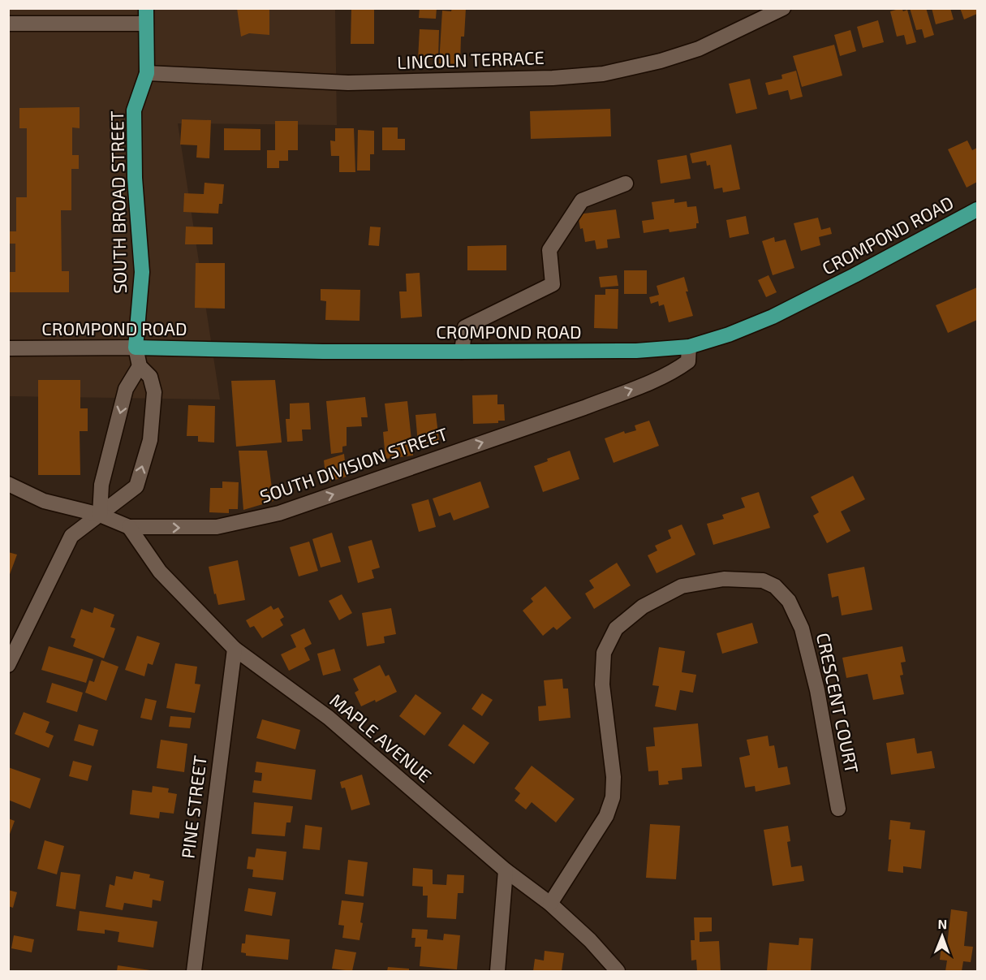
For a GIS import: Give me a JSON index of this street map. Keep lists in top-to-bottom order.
{
  "streets": {
    "main road": ["SOUTH BROAD STREET", "CROMPOND ROAD"],
    "street": [
      "LINCOLN TERRACE",
      "SOUTH DIVISION STREET",
      "CRESCENT COURT",
      "MAPLE AVENUE",
      "PINE STREET"
    ]
  },
  "crossings": [
    ["LINCOLN TERRACE", "SOUTH BROAD STREET"],
    ["SOUTH BROAD STREET", "CROMPOND ROAD"],
    ["SOUTH BROAD STREET", "SOUTH DIVISION STREET"],
    ["CROMPOND ROAD", "SOUTH DIVISION STREET"],
    ["SOUTH DIVISION STREET", "MAPLE AVENUE"],
    ["CRESCENT COURT", "MAPLE AVENUE"],
    ["MAPLE AVENUE", "PINE STREET"]
  ],
  "one_way": ["SOUTH DIVISION STREET"],
  "north": "top"
}
